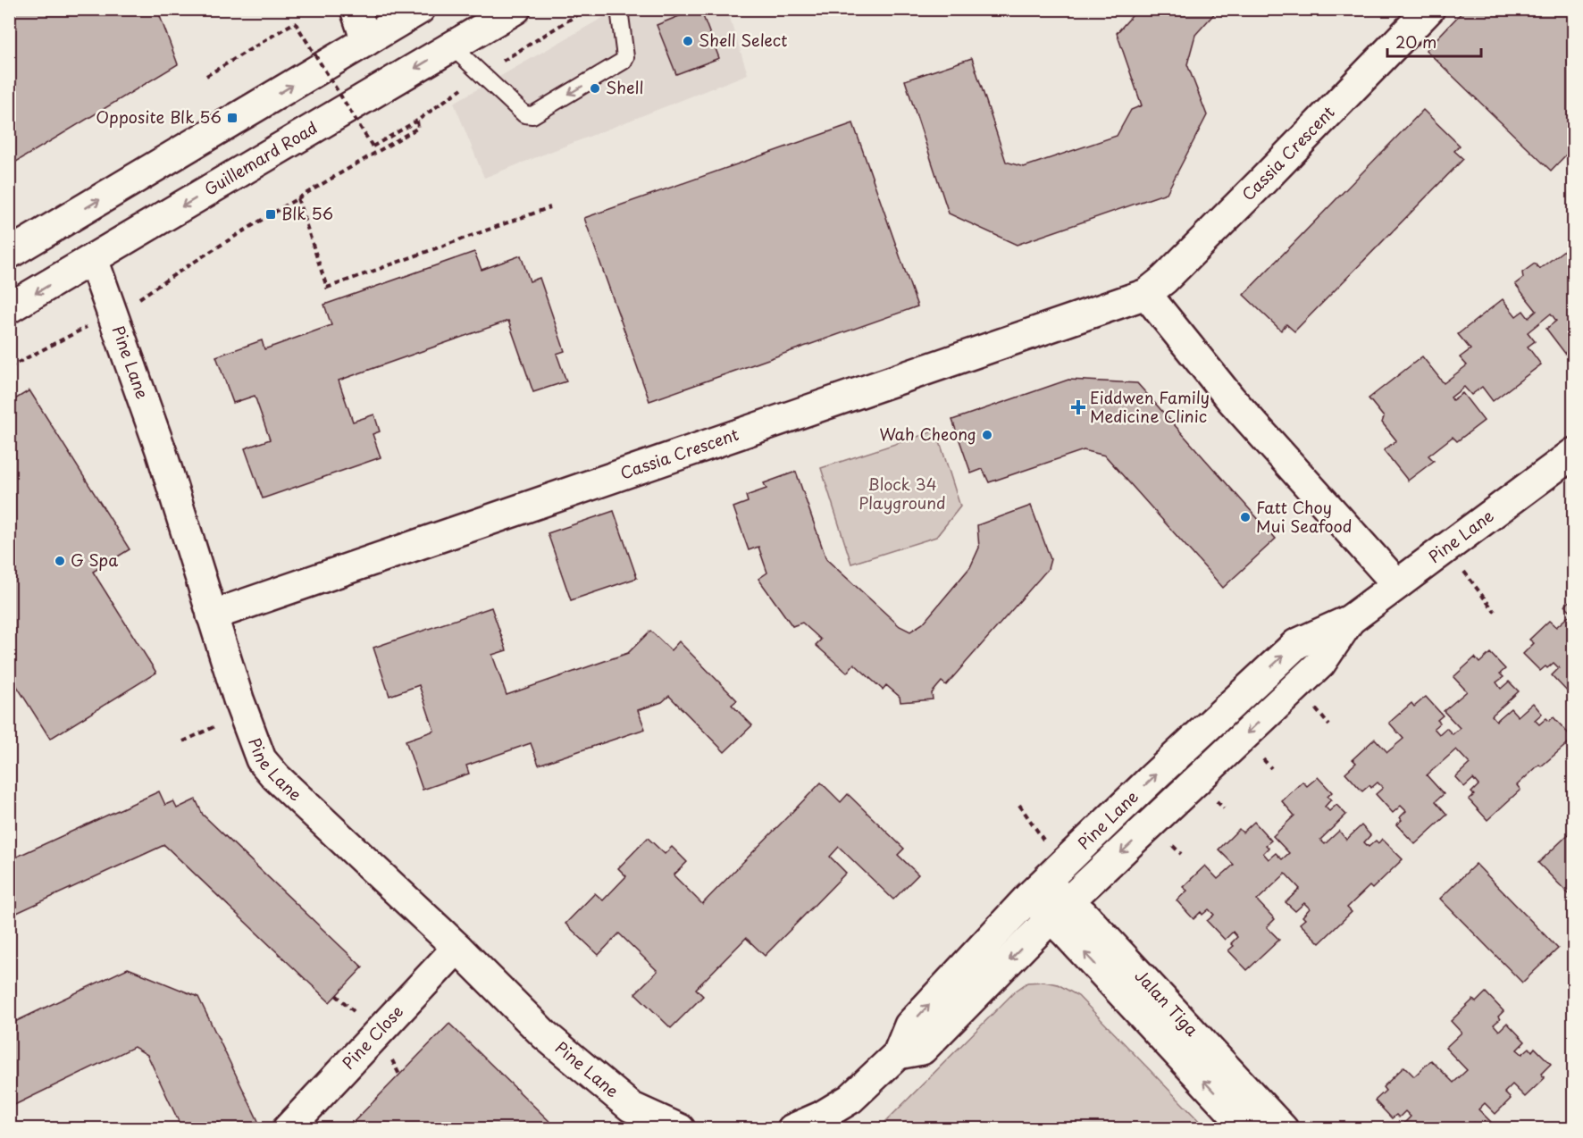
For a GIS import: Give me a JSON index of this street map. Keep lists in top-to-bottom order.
{
  "streets": {
    "street": [
      "Cassia Crescent",
      "Guillemard Road",
      "Pine Lane",
      "Jalan Tiga",
      "Pine Close"
    ]
  },
  "crossings": [
    ["Cassia Crescent", "Pine Lane"],
    ["Guillemard Road", "Pine Lane"],
    ["Pine Lane", "Jalan Tiga"],
    ["Pine Lane", "Pine Close"]
  ],
  "parks": ["Block 34 Playground"],
  "places": {
    "other": [
      "Shell Select",
      "Shell",
      "Wah Cheong",
      "Fatt Choy Mui Seafood",
      "G Spa"
    ],
    "transit": ["Opposite Blk 56", "Blk 56"],
    "health": ["Eiddwen Family Medicine Clinic"]
  },
  "scale_bar": "20 m"
}
